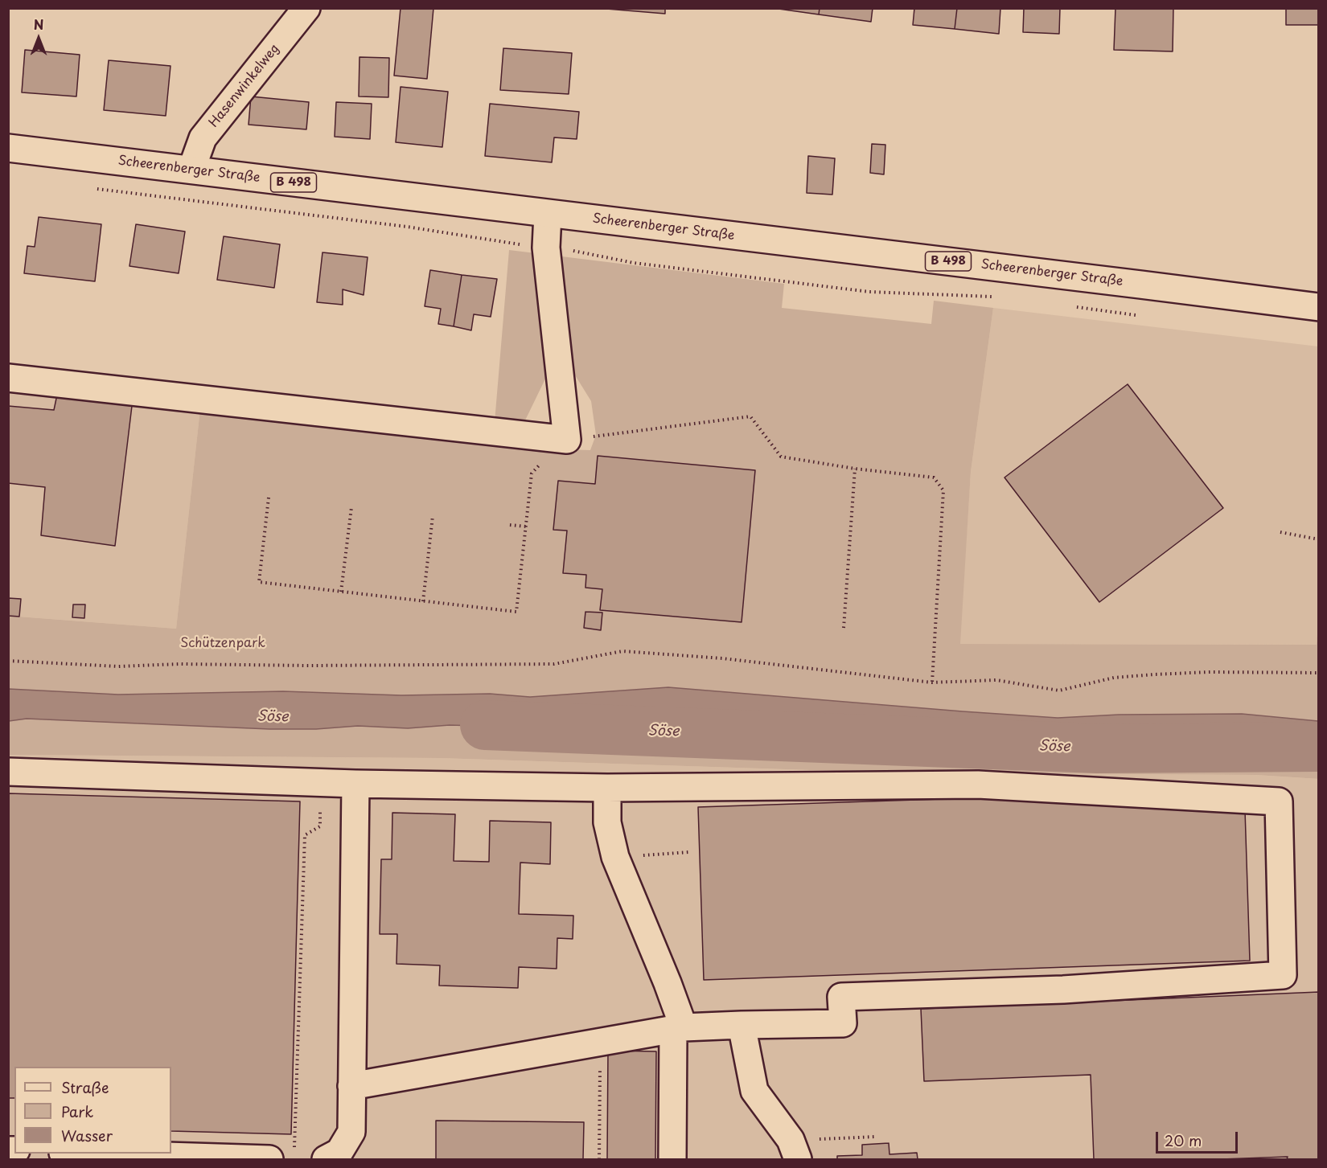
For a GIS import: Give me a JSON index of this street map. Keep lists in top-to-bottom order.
{
  "streets": {
    "main road": ["Hasenwinkelweg", "Scheerenberger Straße", "B 498"]
  },
  "crossings": [
    ["Hasenwinkelweg", "Scheerenberger Straße"]
  ],
  "water": ["Söse"],
  "parks": ["Schützenpark"],
  "legend": ["Straße", "Park", "Wasser"],
  "scale_bar": "20 m",
  "north": "top"
}
